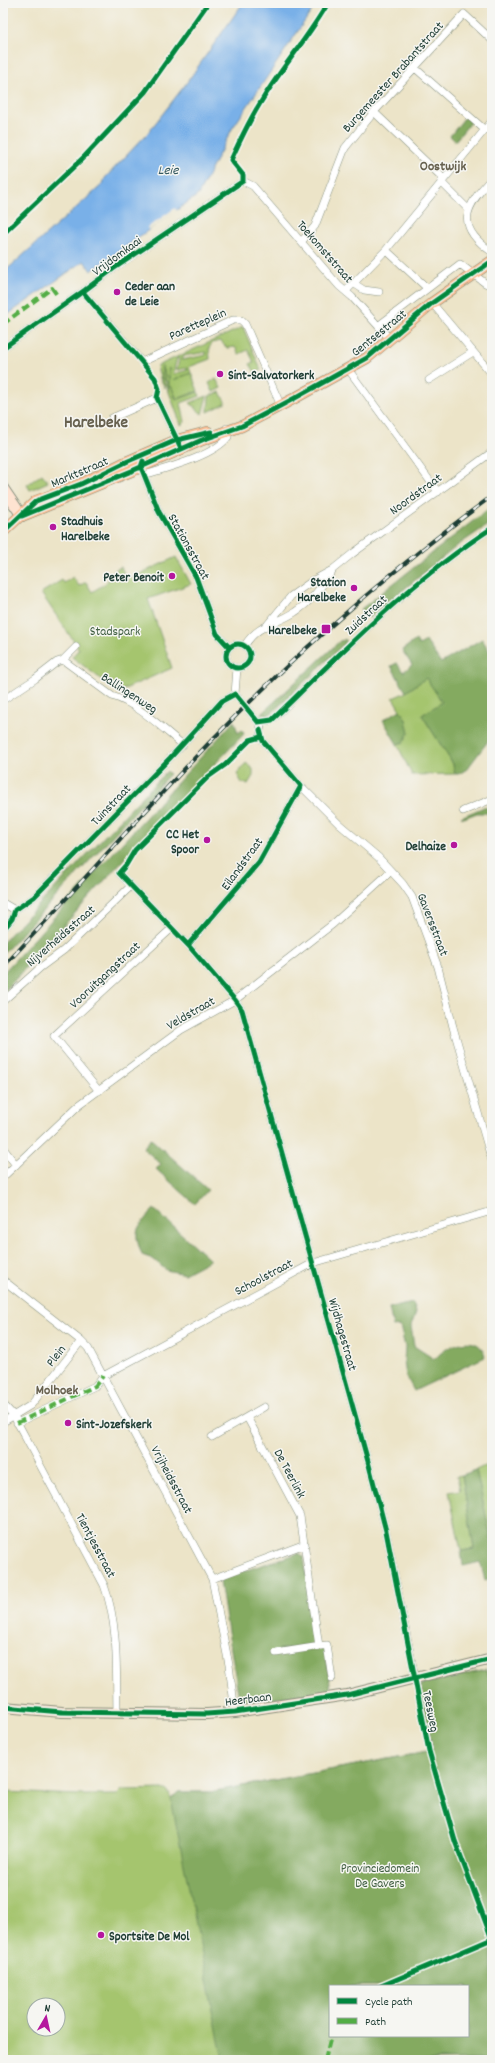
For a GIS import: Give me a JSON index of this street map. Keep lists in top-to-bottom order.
{
  "streets": {
    "main road": ["Gentsestraat", "Marktstraat"],
    "street": [
      "Burgemeester Brabantstraat",
      "Toekomststraat",
      "Vrijdomkaai",
      "Paretteplein",
      "Noordstraat",
      "Stationsstraat",
      "Zuidstraat",
      "Ballingenweg",
      "Tuinstraat",
      "Eilandstraat",
      "Gaversstraat",
      "Nijverheidsstraat",
      "Vooruitgangstraat",
      "Veldstraat",
      "Schoolstraat",
      "Wijdhagestraat",
      "Plein",
      "De Teerlink",
      "Vrijheidsstraat",
      "Tientjesstraat",
      "Heerbaan",
      "Teesweg"
    ]
  },
  "crossings": [
    ["Burgemeester Brabantstraat", "Toekomststraat"],
    ["Toekomststraat", "Vrijdomkaai"],
    ["Toekomststraat", "Gentsestraat"],
    ["Vrijdomkaai", "Paretteplein"],
    ["Paretteplein", "Gentsestraat"],
    ["Gentsestraat", "Marktstraat"],
    ["Gentsestraat", "Stationsstraat"],
    ["Marktstraat", "Stationsstraat"],
    ["Zuidstraat", "Gaversstraat"],
    ["Ballingenweg", "Tuinstraat"],
    ["Eilandstraat", "Gaversstraat"],
    ["Gaversstraat", "Veldstraat"],
    ["Vooruitgangstraat", "Veldstraat"],
    ["Veldstraat", "Wijdhagestraat"],
    ["Schoolstraat", "Wijdhagestraat"],
    ["Schoolstraat", "Vrijheidsstraat"],
    ["Wijdhagestraat", "Heerbaan"],
    ["Wijdhagestraat", "Teesweg"],
    ["Plein", "Vrijheidsstraat"],
    ["Plein", "Tientjesstraat"],
    ["Vrijheidsstraat", "Heerbaan"],
    ["Tientjesstraat", "Heerbaan"],
    ["Heerbaan", "Teesweg"]
  ],
  "districts": ["Oostwijk", "Harelbeke", "Molhoek"],
  "water": ["Leie"],
  "parks": ["Stadspark", "Provinciedomein De Gavers"],
  "places": {
    "other": [
      "Ceder aan de Leie",
      "Sint-Salvatorkerk",
      "Stadhuis Harelbeke",
      "Peter Benoit",
      "Station Harelbeke",
      "CC Het Spoor",
      "Delhaize",
      "Sint-Jozefskerk",
      "Sportsite De Mol"
    ],
    "transit": ["Harelbeke"]
  },
  "legend": ["Cycle path", "Path"],
  "north": "top"
}
